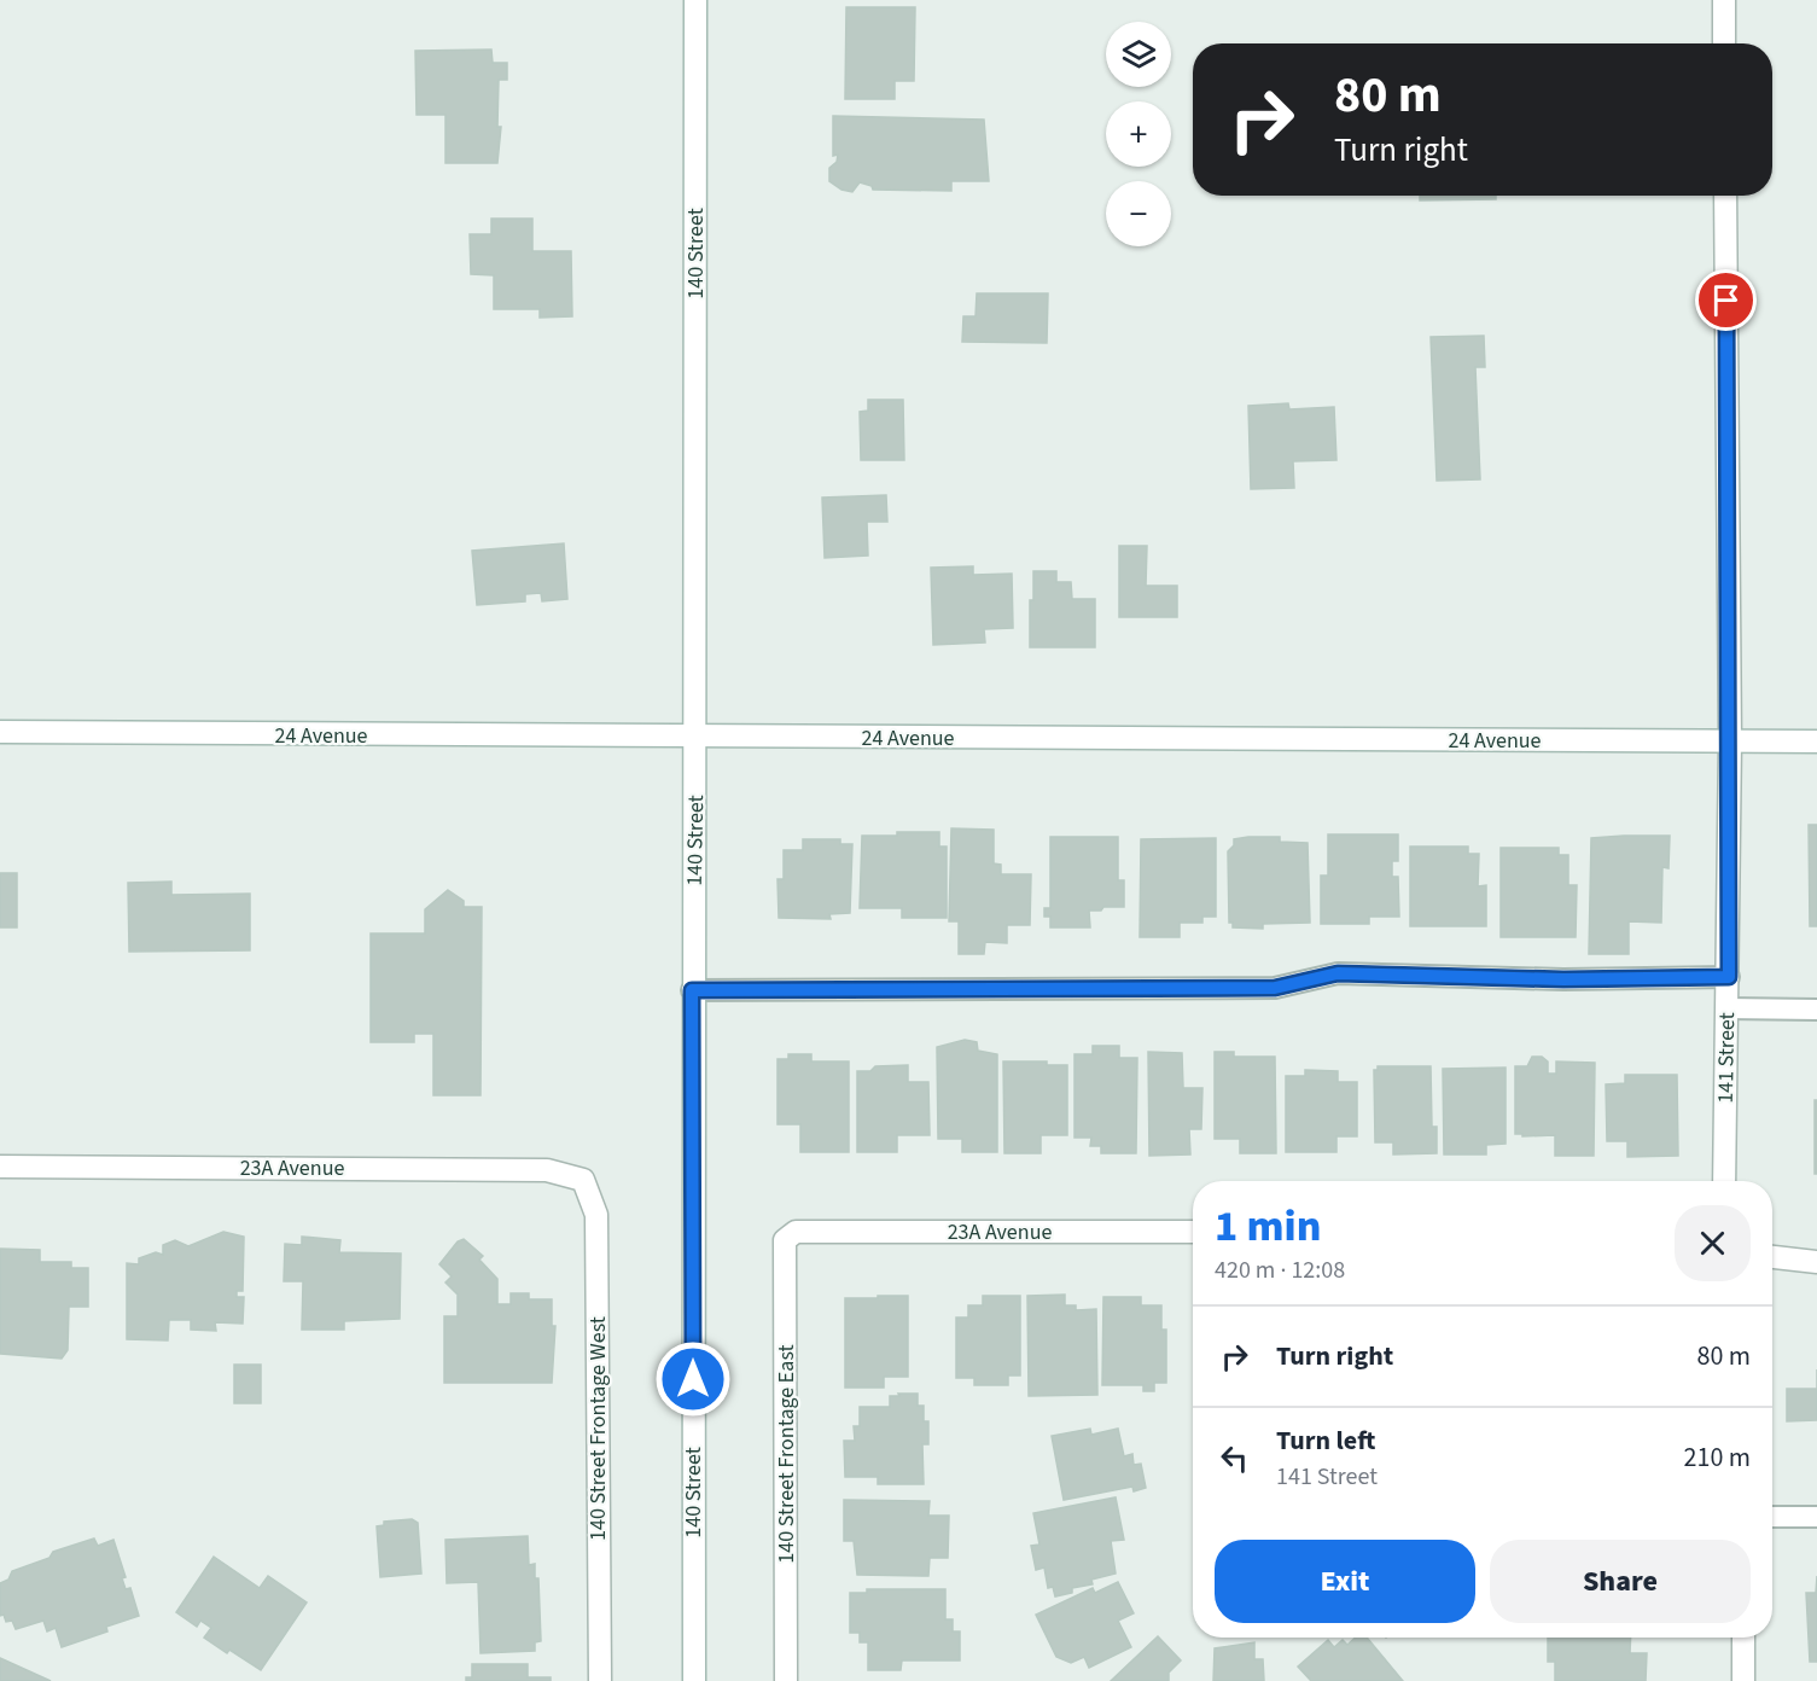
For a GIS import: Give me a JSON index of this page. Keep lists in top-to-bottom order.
{
  "streets": {
    "main road": [
      "140 Street",
      "24 Avenue",
      "141 Street",
      "23A Avenue",
      "140 Street Frontage West",
      "140 Street Frontage East"
    ]
  },
  "crossings": [
    ["140 Street", "24 Avenue"],
    ["24 Avenue", "141 Street"],
    ["23A Avenue", "140 Street Frontage West"],
    ["23A Avenue", "140 Street Frontage East"]
  ],
  "page": {
    "map_buttons": ["+", "−"],
    "turn": ["80 m", "Turn right"],
    "heading": ["1 min", "420 m · 12:08"],
    "list": [
      {
        "name": "Turn right",
        "value": "80 m"
      },
      {
        "name": "Turn left",
        "note": "141 Street",
        "value": "210 m"
      }
    ],
    "buttons": ["Exit", "Share"]
  }
}
